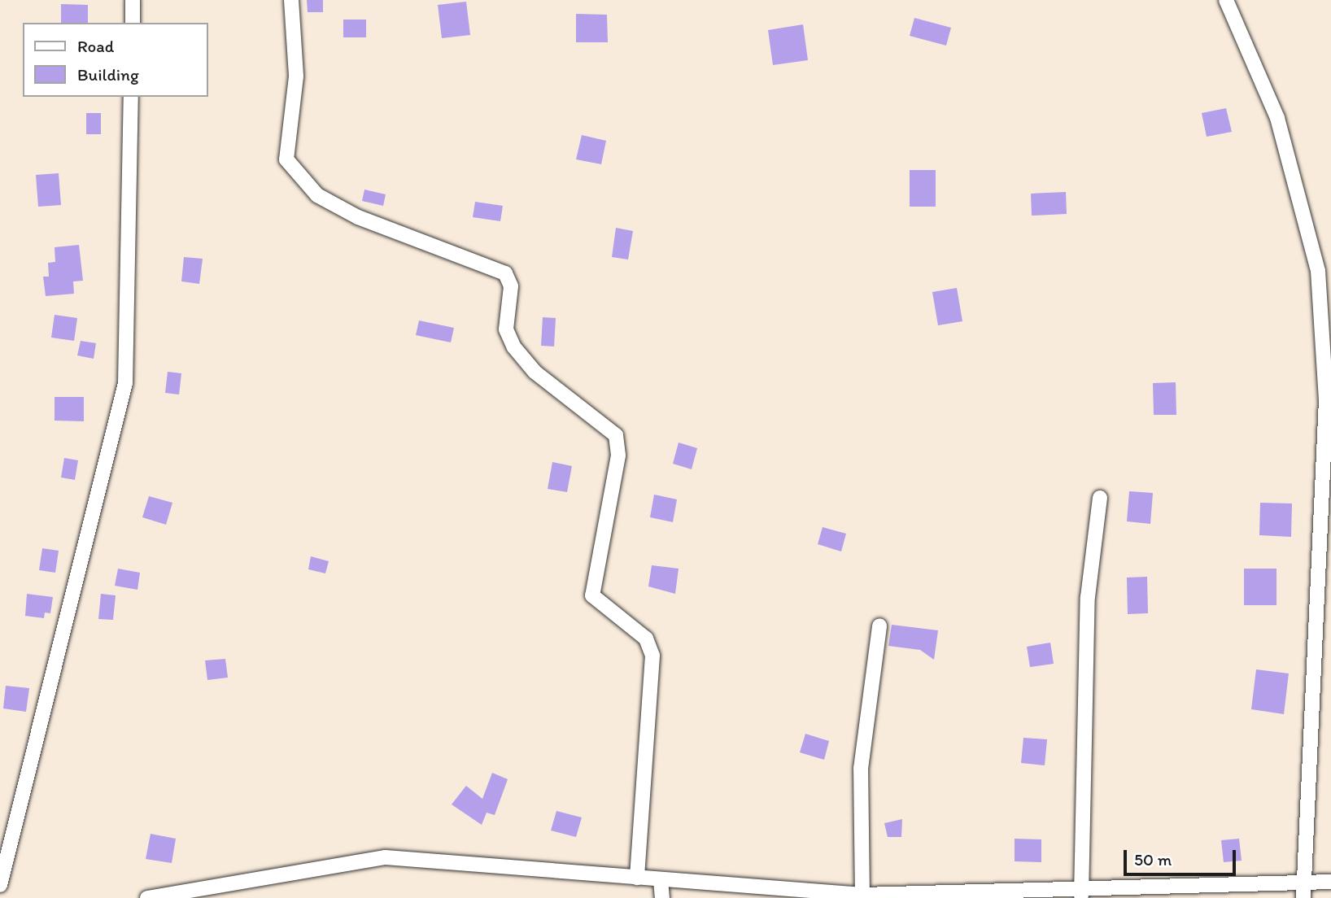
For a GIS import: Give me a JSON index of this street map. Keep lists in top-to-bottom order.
{
  "legend": ["Road", "Building"],
  "scale_bar": "50 m"
}
